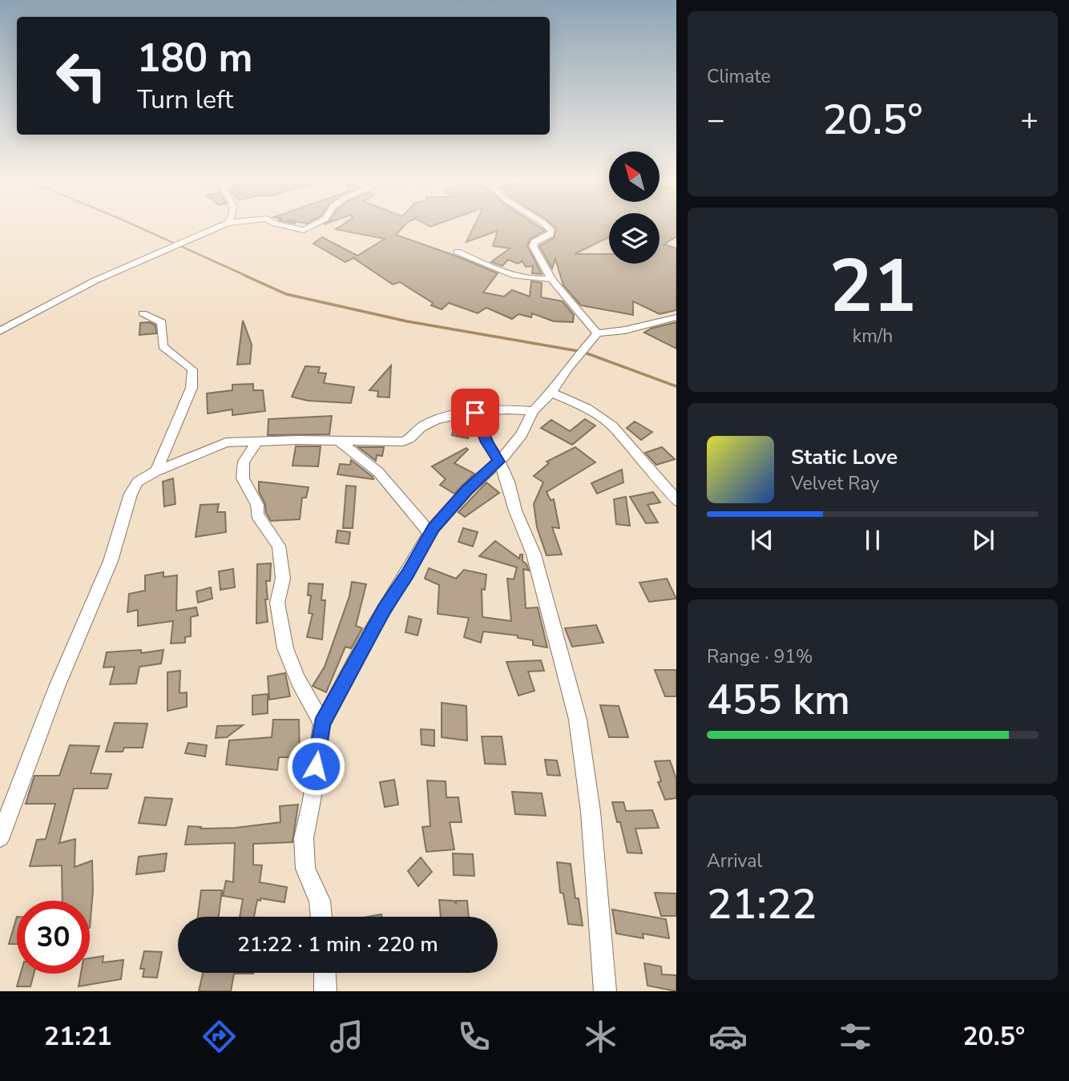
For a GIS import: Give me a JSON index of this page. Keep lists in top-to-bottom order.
{
  "north": "top left",
  "page": {
    "tile": [
      "Climate",
      ["21", "km/h"],
      ["Range · 91%", "455 km"],
      ["Arrival", "21:22"]
    ],
    "turn": ["180 m", "Turn left"],
    "heat": ["−", "20.5°", "+"],
    "song": ["Static Love", "Velvet Ray"],
    "limit": "30",
    "trip": "21:22 · 1 min · 220 m",
    "tabs": ["21:21", "20.5°"]
  }
}
